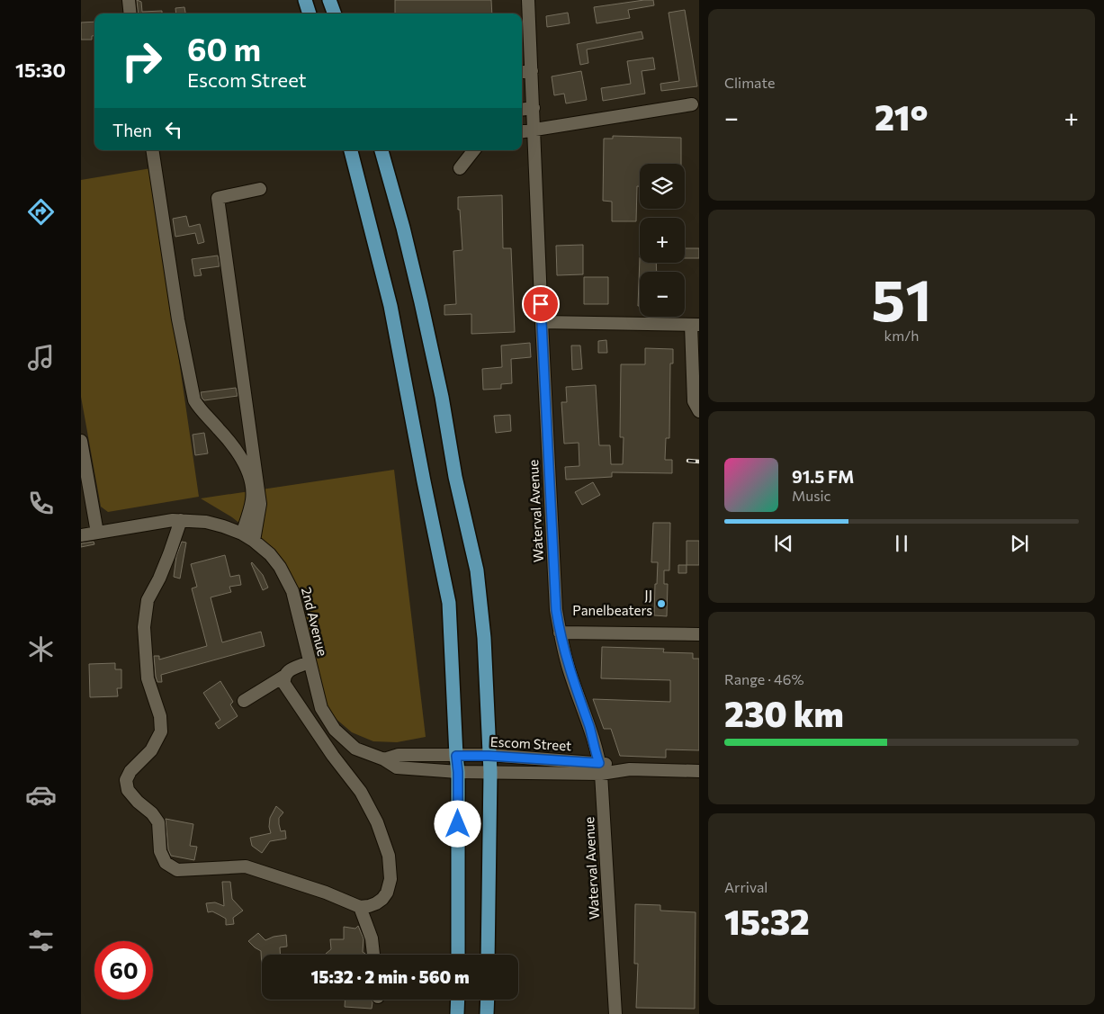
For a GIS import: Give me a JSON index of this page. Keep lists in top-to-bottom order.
{
  "streets": {
    "street": ["Waterval Avenue", "2nd Avenue", "Escom Street"]
  },
  "crossings": [
    ["Waterval Avenue", "Escom Street"],
    ["2nd Avenue", "Escom Street"]
  ],
  "places": ["JJ Panelbeaters"],
  "page": {
    "tabs": "15:30",
    "tile": [
      "Climate",
      ["51", "km/h"],
      ["Range · 46%", "230 km"],
      ["Arrival", "15:32"]
    ],
    "turn": ["60 m", "Escom Street"],
    "heat": ["−", "21°", "+"],
    "then": "Then",
    "map_buttons": ["+", "−"],
    "song": ["91.5 FM", "Music"],
    "limit": "60",
    "trip": "15:32 · 2 min · 560 m"
  }
}
